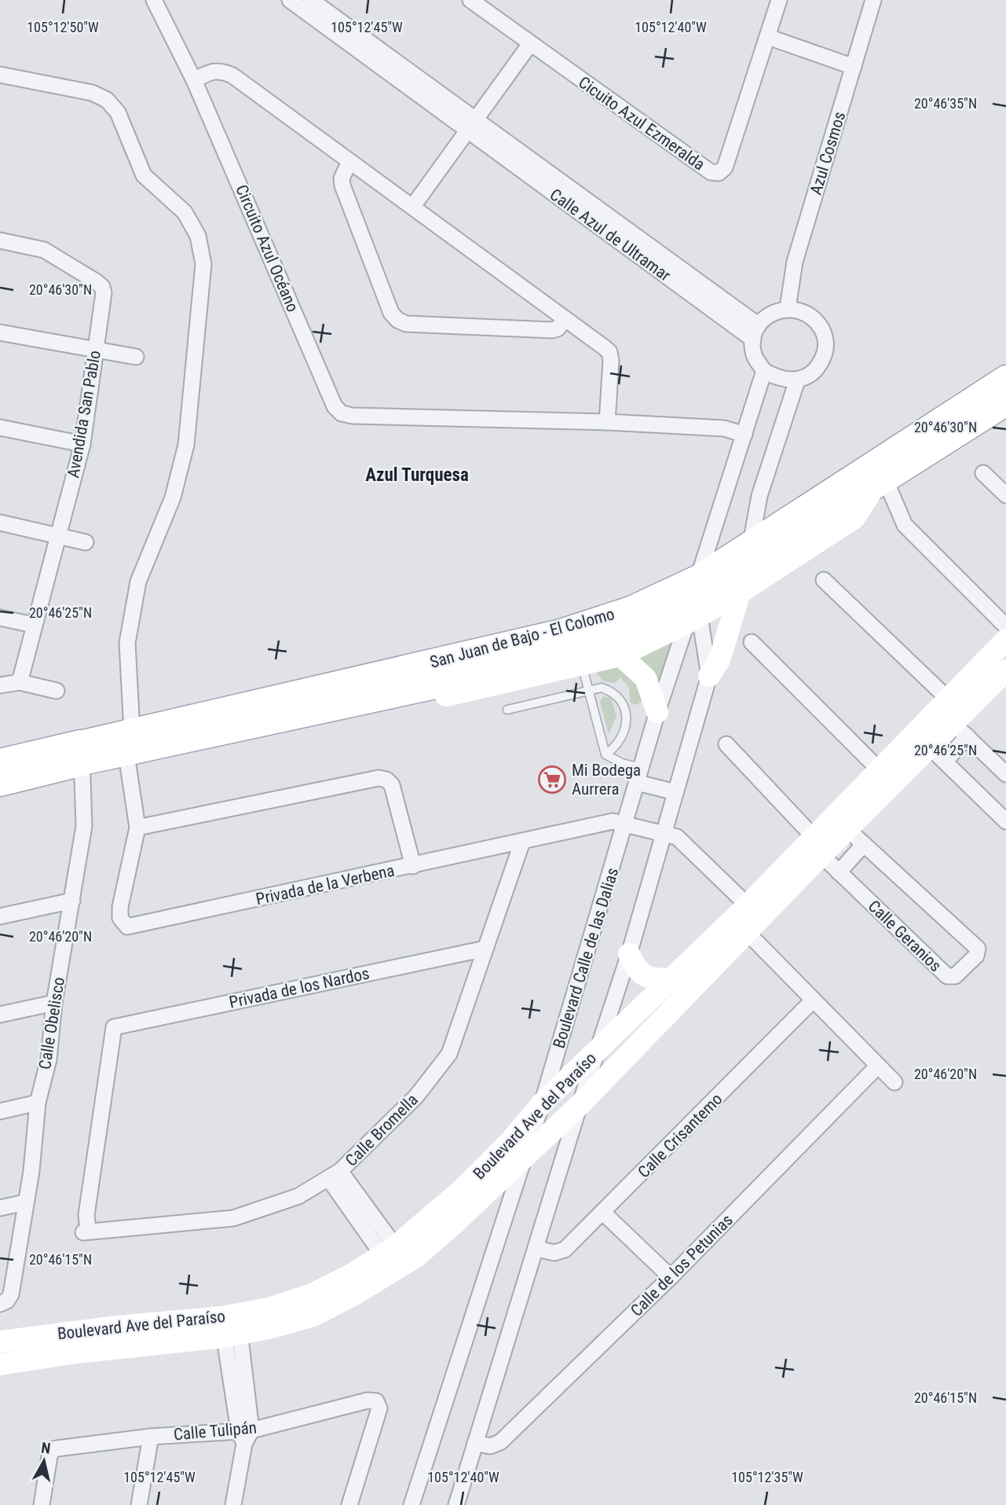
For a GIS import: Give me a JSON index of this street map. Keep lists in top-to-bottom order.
{
  "streets": {
    "main road": ["San Juan de Bajo - El Colomo"],
    "street": [
      "Cicuito Azul Ezmeralda",
      "Azul Cosmos",
      "Calle Azul de Ultramar",
      "Circuito Azul Océano",
      "Avendida San Pablo",
      "Privada de la Verbena",
      "Calle Geranios",
      "Boulevard Calle de las Dalias",
      "Privada de los Nardos",
      "Calle Obelisco",
      "Boulevard Ave del Paraíso",
      "Calle Bromella",
      "Calle Crisantemo",
      "Calle de los Petunias",
      "Calle Tulipán"
    ]
  },
  "crossings": [
    ["Azul Cosmos", "Calle Azul de Ultramar"],
    ["Azul Cosmos", "Boulevard Calle de las Dalias"],
    ["Calle Azul de Ultramar", "Boulevard Calle de las Dalias"],
    ["Circuito Azul Océano", "Boulevard Calle de las Dalias"],
    ["San Juan de Bajo - El Colomo", "Boulevard Calle de las Dalias"],
    ["San Juan de Bajo - El Colomo", "Calle Obelisco"],
    ["Privada de la Verbena", "Boulevard Calle de las Dalias"],
    ["Privada de la Verbena", "Boulevard Ave del Paraíso"],
    ["Privada de la Verbena", "Calle Bromella"],
    ["Privada de la Verbena", "Calle Crisantemo"],
    ["Privada de la Verbena", "Calle de los Petunias"],
    ["Calle Geranios", "Boulevard Ave del Paraíso"],
    ["Boulevard Calle de las Dalias", "Boulevard Ave del Paraíso"],
    ["Privada de los Nardos", "Calle Bromella"]
  ],
  "districts": ["Azul Turquesa"],
  "places": {
    "supermarket": ["Mi Bodega Aurrera"]
  },
  "north": "top",
  "coordinates": [
    "105°12'50\"W",
    "105°12'45\"W",
    "105°12'40\"W",
    "20°46'35\"N",
    "20°46'30\"N",
    "20°46'25\"N",
    "20°46'20\"N",
    "20°46'15\"N",
    "105°12'35\"W"
  ]
}
